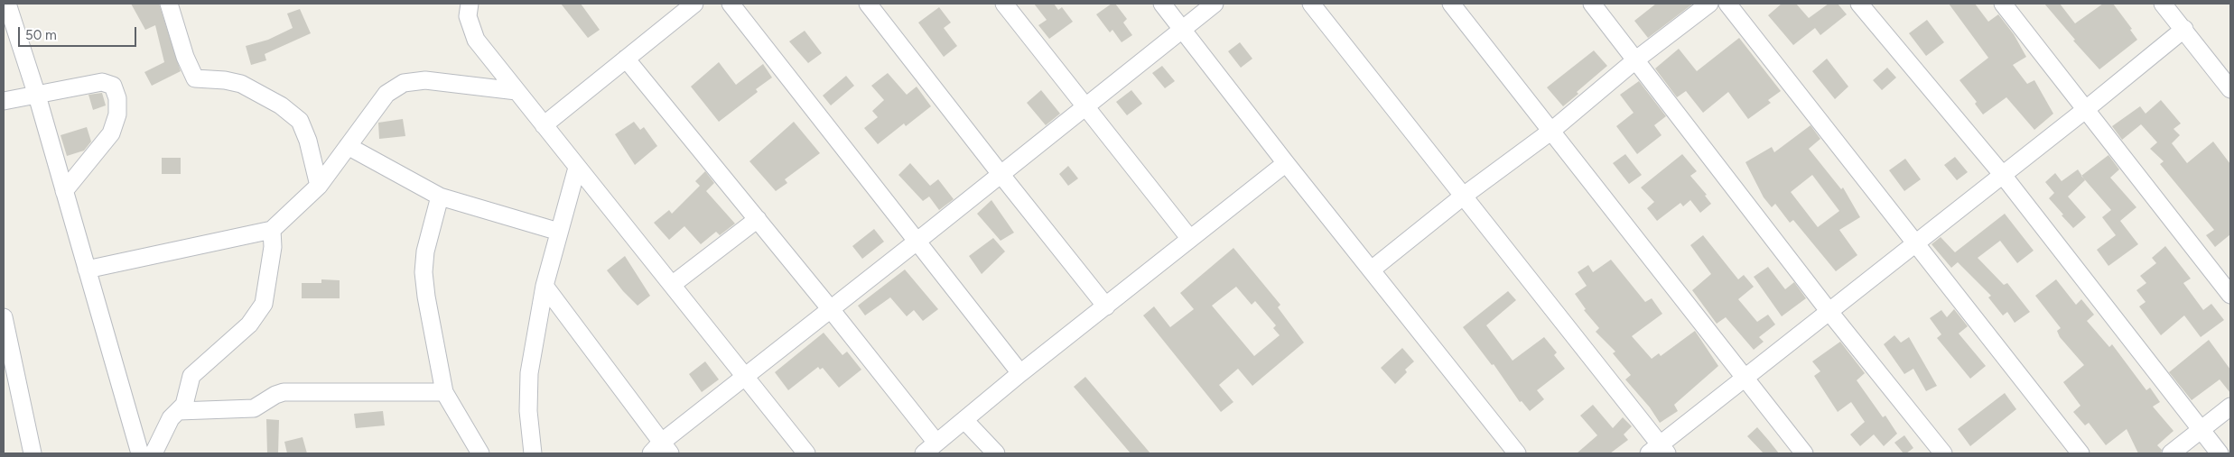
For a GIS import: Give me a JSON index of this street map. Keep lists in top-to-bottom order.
{
  "scale_bar": "50 m"
}
